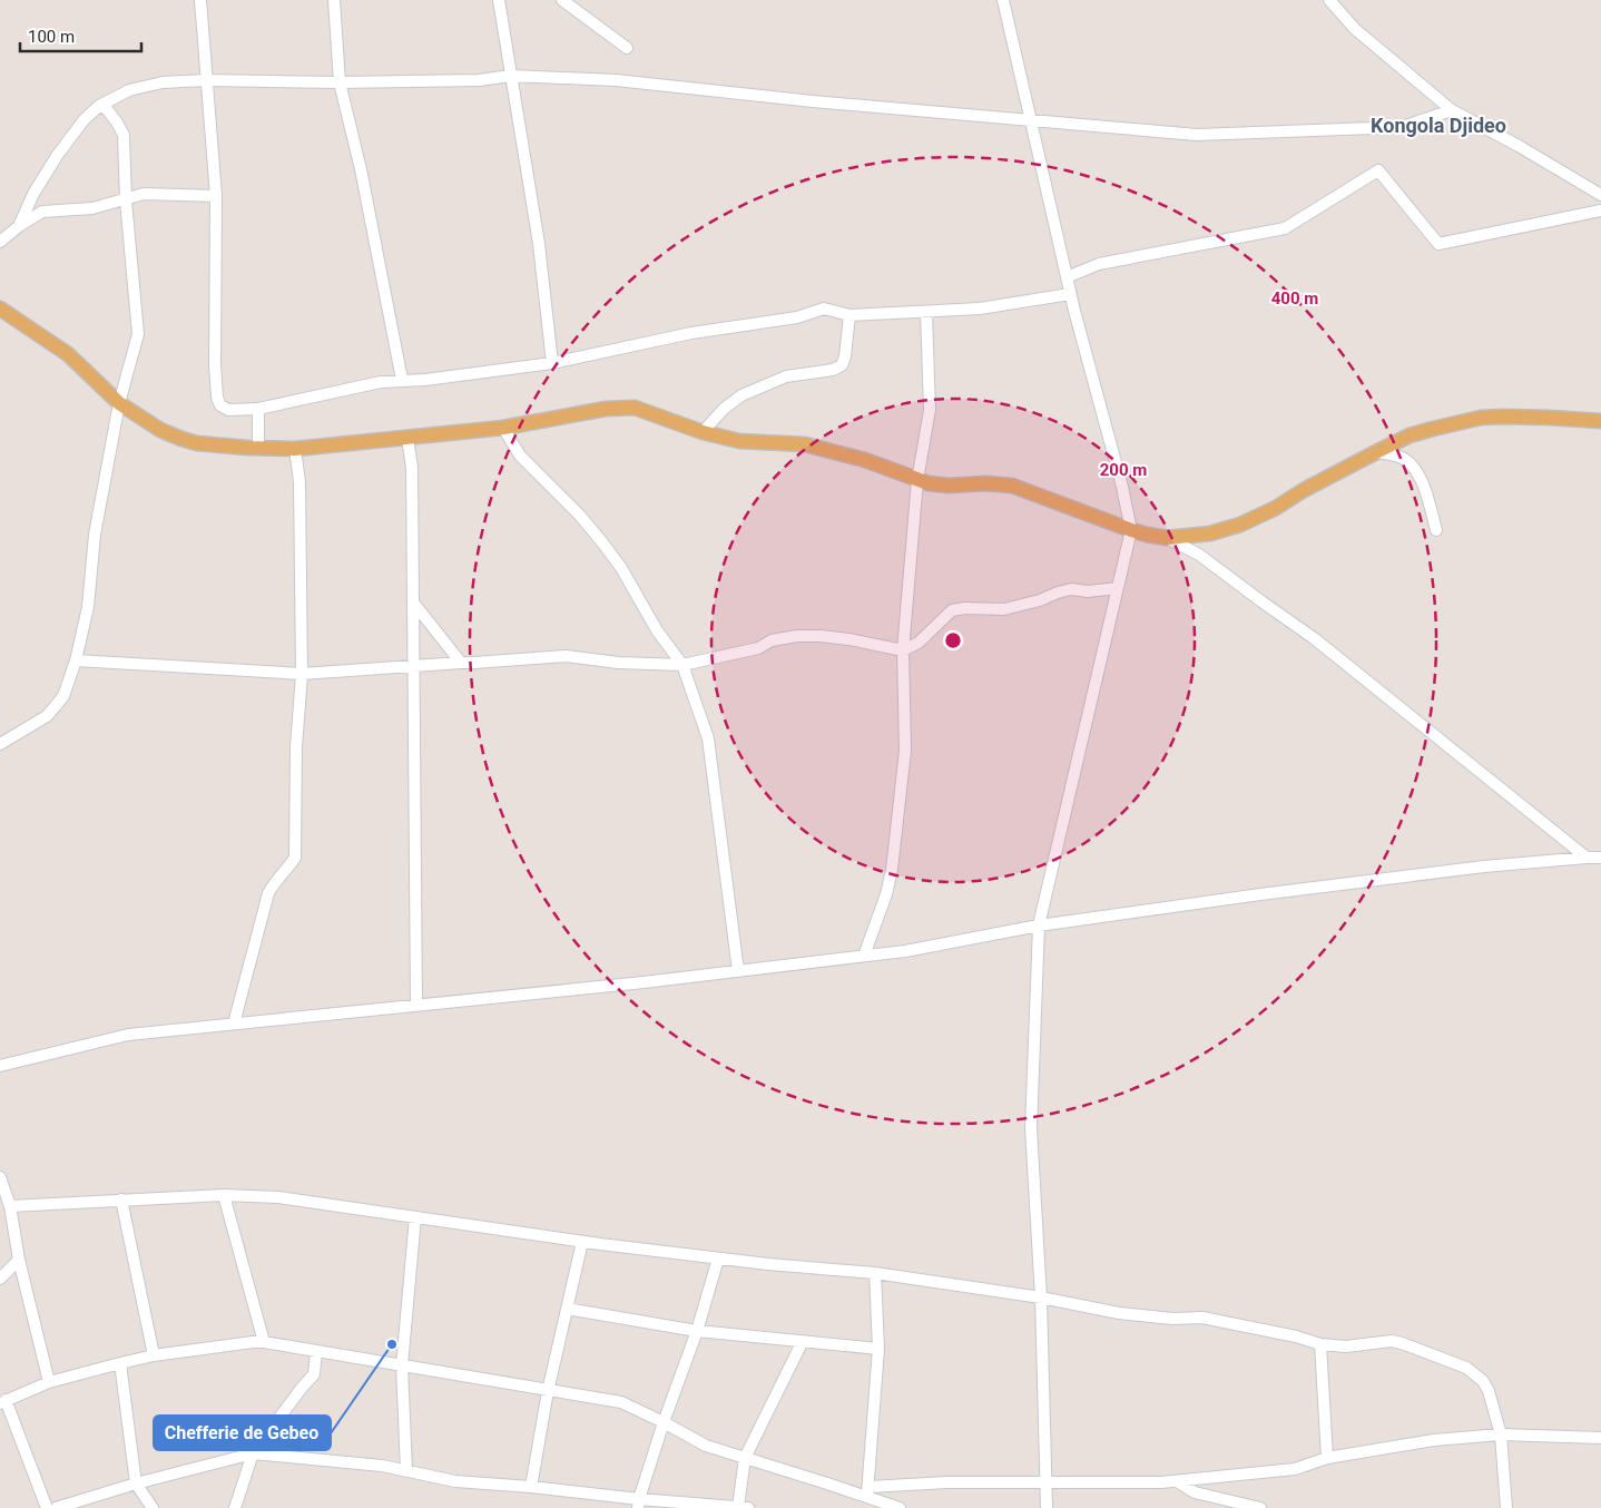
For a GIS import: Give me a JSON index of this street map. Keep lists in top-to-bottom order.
{
  "districts": ["Kongola Djideo"],
  "places": ["Chefferie de Gebeo"],
  "scale_bar": "100 m",
  "rings": ["400 m", "200 m"]
}
